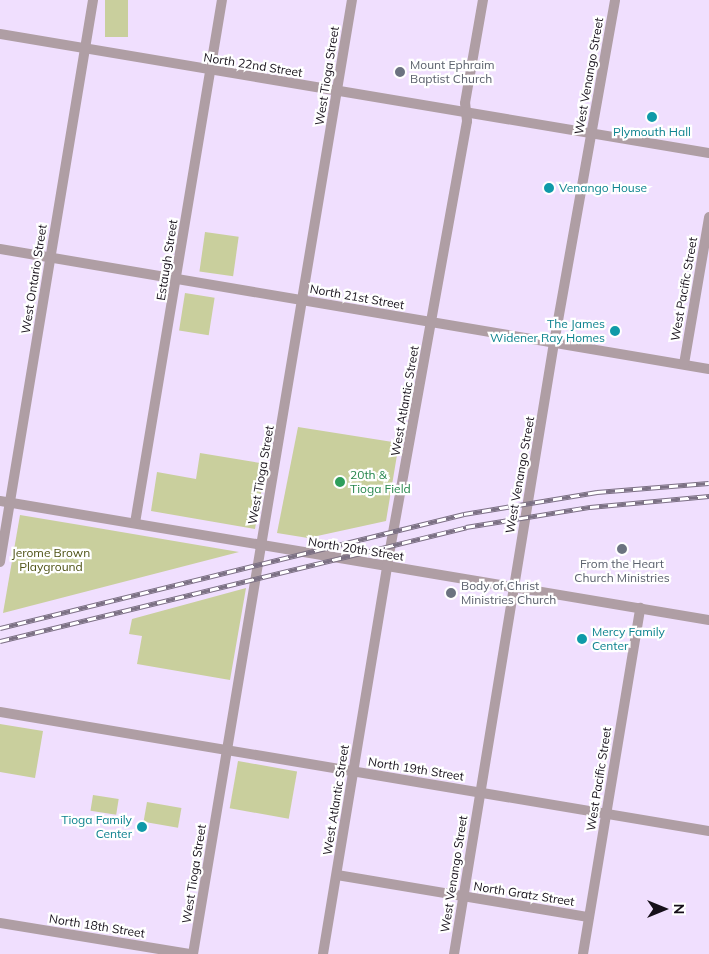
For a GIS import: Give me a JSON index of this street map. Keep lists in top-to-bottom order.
{
  "streets": {
    "street": [
      "North 22nd Street",
      "West Tioga Street",
      "West Venango Street",
      "Estaugh Street",
      "West Ontario Street",
      "West Pacific Street",
      "North 21st Street",
      "West Atlantic Street",
      "North 20th Street",
      "North 19th Street",
      "North Gratz Street",
      "North 18th Street"
    ]
  },
  "crossings": [
    ["North 22nd Street", "West Tioga Street"],
    ["North 22nd Street", "West Venango Street"],
    ["North 22nd Street", "Estaugh Street"],
    ["North 22nd Street", "West Ontario Street"],
    ["North 22nd Street", "West Atlantic Street"],
    ["West Tioga Street", "North 21st Street"],
    ["West Tioga Street", "North 20th Street"],
    ["West Tioga Street", "North 19th Street"],
    ["West Venango Street", "North 21st Street"],
    ["West Venango Street", "North 20th Street"],
    ["West Venango Street", "North 19th Street"],
    ["West Venango Street", "North Gratz Street"],
    ["Estaugh Street", "North 21st Street"],
    ["Estaugh Street", "North 20th Street"],
    ["West Ontario Street", "North 21st Street"],
    ["West Ontario Street", "North 20th Street"],
    ["West Pacific Street", "North 21st Street"],
    ["West Pacific Street", "North 20th Street"],
    ["West Pacific Street", "North 19th Street"],
    ["West Pacific Street", "North Gratz Street"],
    ["North 21st Street", "West Atlantic Street"],
    ["West Atlantic Street", "North 20th Street"],
    ["West Atlantic Street", "North 19th Street"],
    ["West Atlantic Street", "North Gratz Street"]
  ],
  "parks": ["Jerome Brown Playground"],
  "places": [
    "Mount Ephraim Baptist Church",
    "Plymouth Hall",
    "Venango House",
    "The James Widener Ray Homes",
    "20th & Tioga Field",
    "From the Heart Church Ministries",
    "Body of Christ Ministries Church",
    "Mercy Family Center",
    "Tioga Family Center"
  ],
  "north": "right"
}
